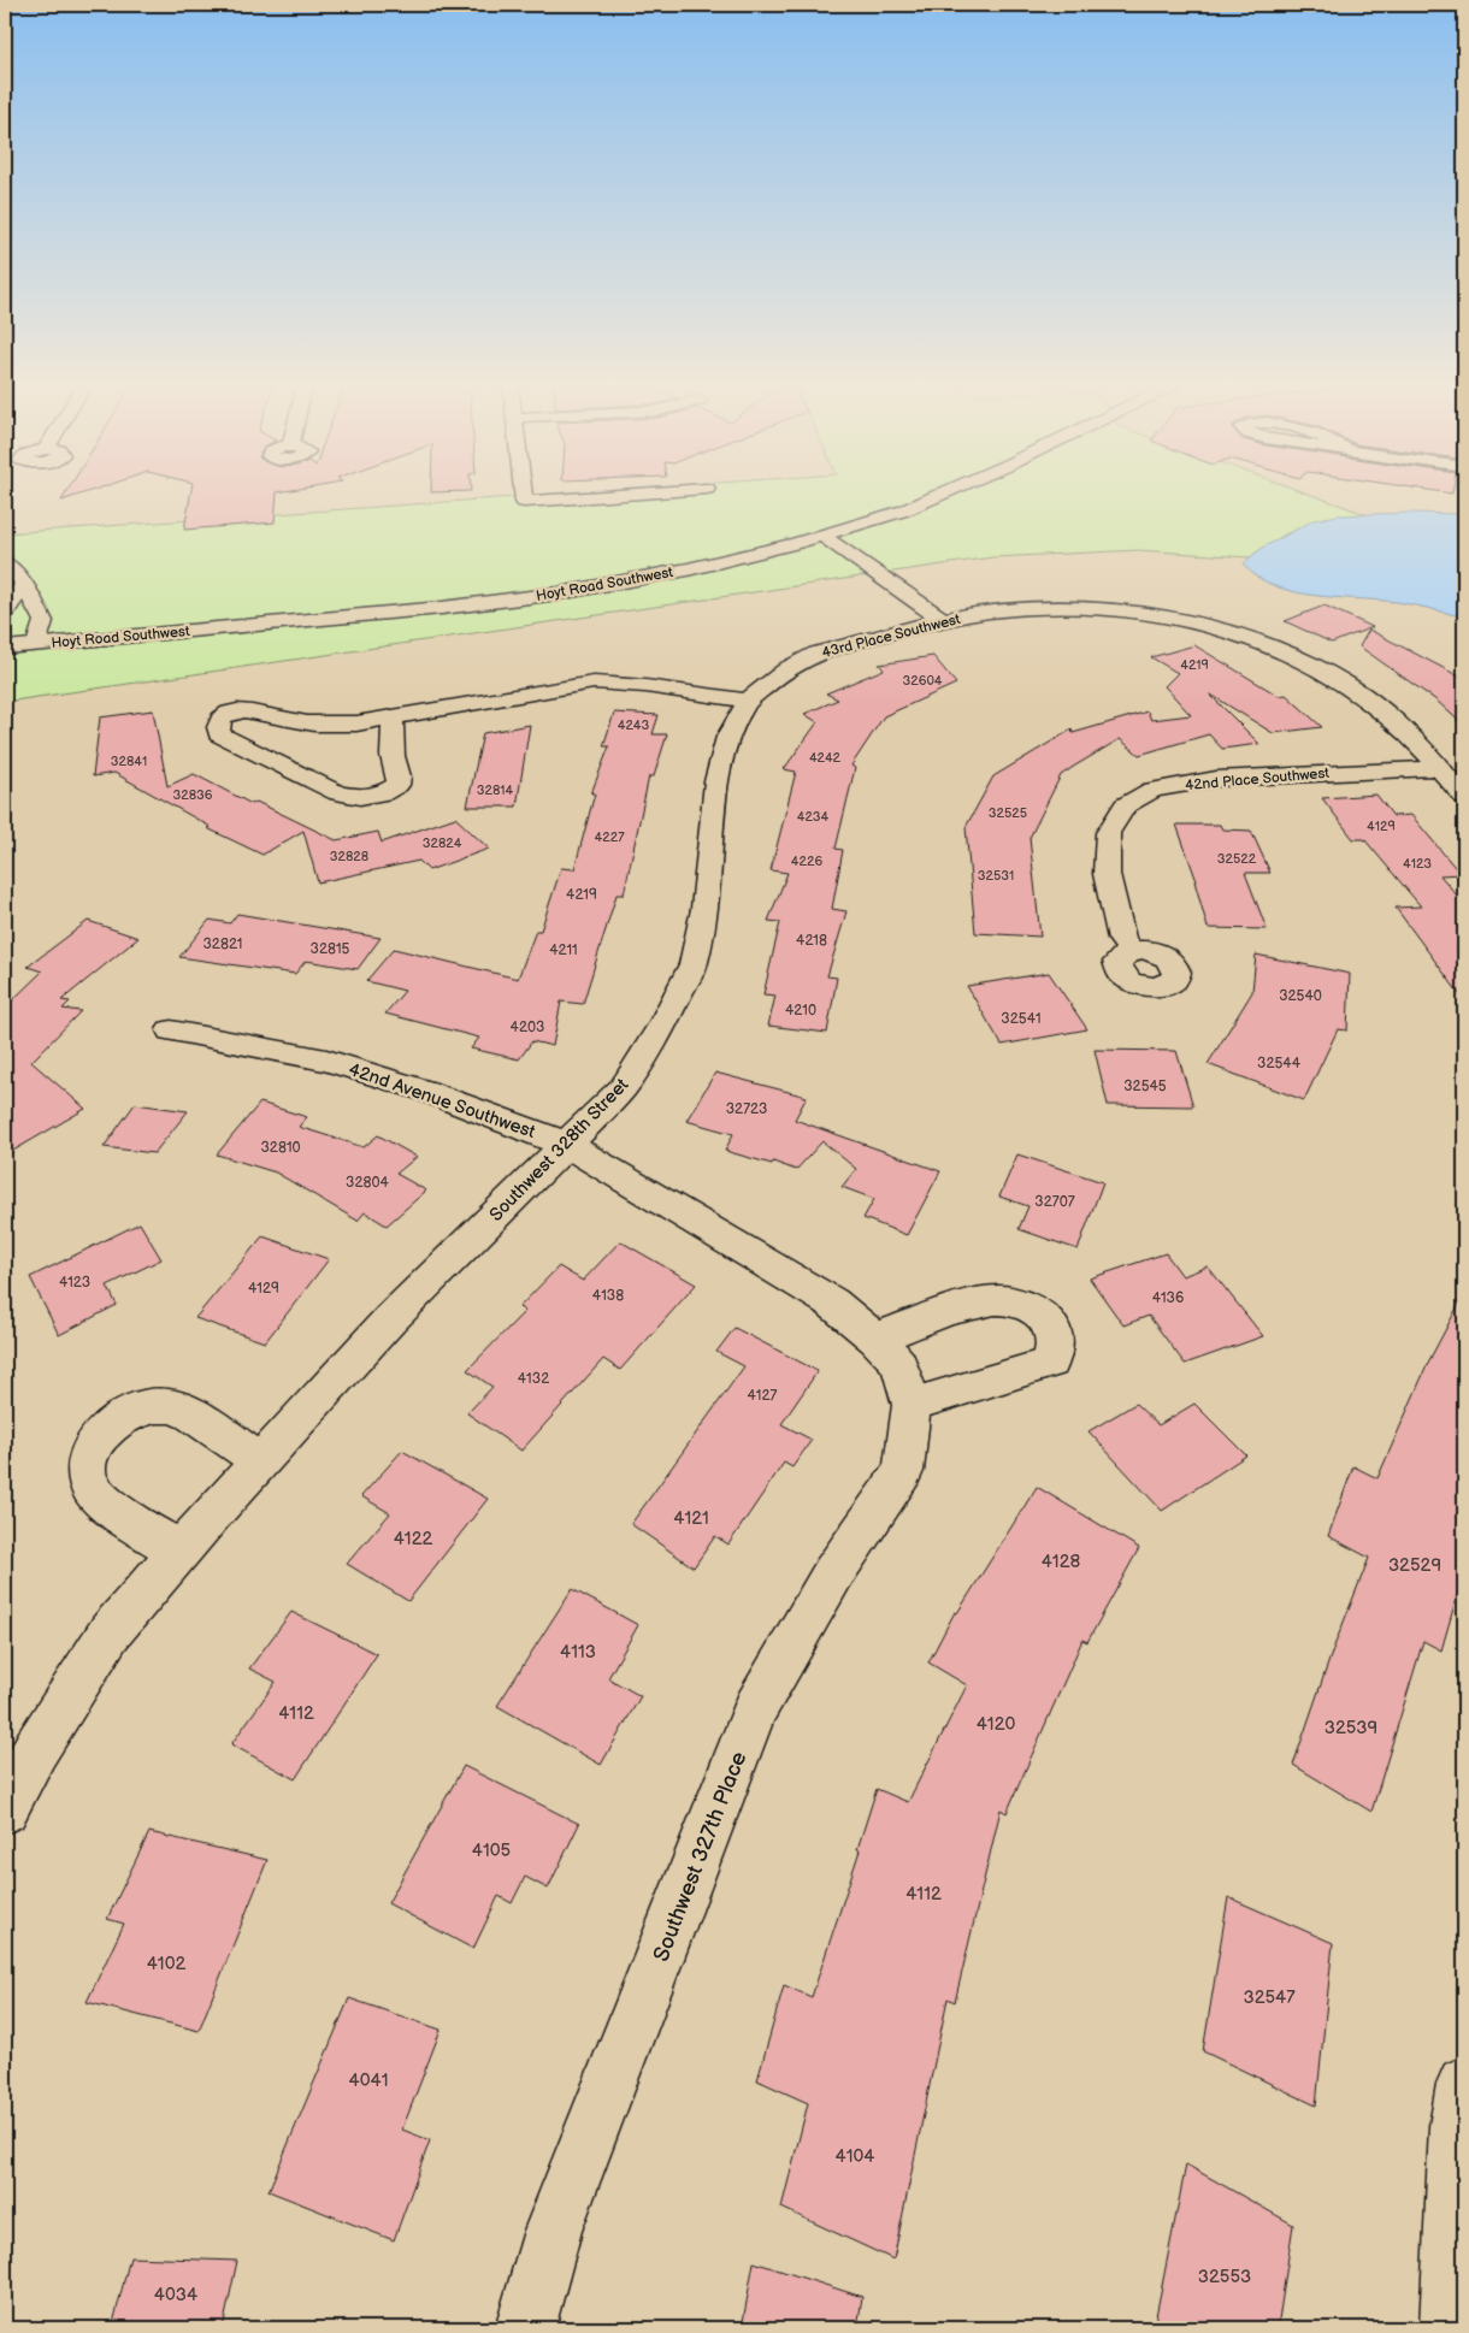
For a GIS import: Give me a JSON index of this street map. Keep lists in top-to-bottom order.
{
  "streets": {
    "street": [
      "Hoyt Road Southwest",
      "43rd Place Southwest",
      "42nd Place Southwest",
      "42nd Avenue Southwest",
      "Southwest 328th Street",
      "Southwest 327th Place"
    ]
  },
  "crossings": [
    ["43rd Place Southwest", "42nd Place Southwest"],
    ["43rd Place Southwest", "Southwest 328th Street"],
    ["42nd Avenue Southwest", "Southwest 328th Street"],
    ["42nd Avenue Southwest", "Southwest 327th Place"]
  ],
  "house_numbers": [
    "4219",
    "32604",
    "4243",
    "4242",
    "32841",
    "32814",
    "32836",
    "32525",
    "4234",
    "4129",
    "4227",
    "32824",
    "32828",
    "32522",
    "4226",
    "4123",
    "32531",
    "4219",
    "4218",
    "32821",
    "32815",
    "4211",
    "32540",
    "4210",
    "32541",
    "4203",
    "32544",
    "32545",
    "32723",
    "32810",
    "32804",
    "32707",
    "4123",
    "4129",
    "4138",
    "4136",
    "4132",
    "4127",
    "4121",
    "4122",
    "4128",
    "32529",
    "4113",
    "4112",
    "4120",
    "32539",
    "4105",
    "4112",
    "4102",
    "32547",
    "4041",
    "4104",
    "32553",
    "4034"
  ]
}
